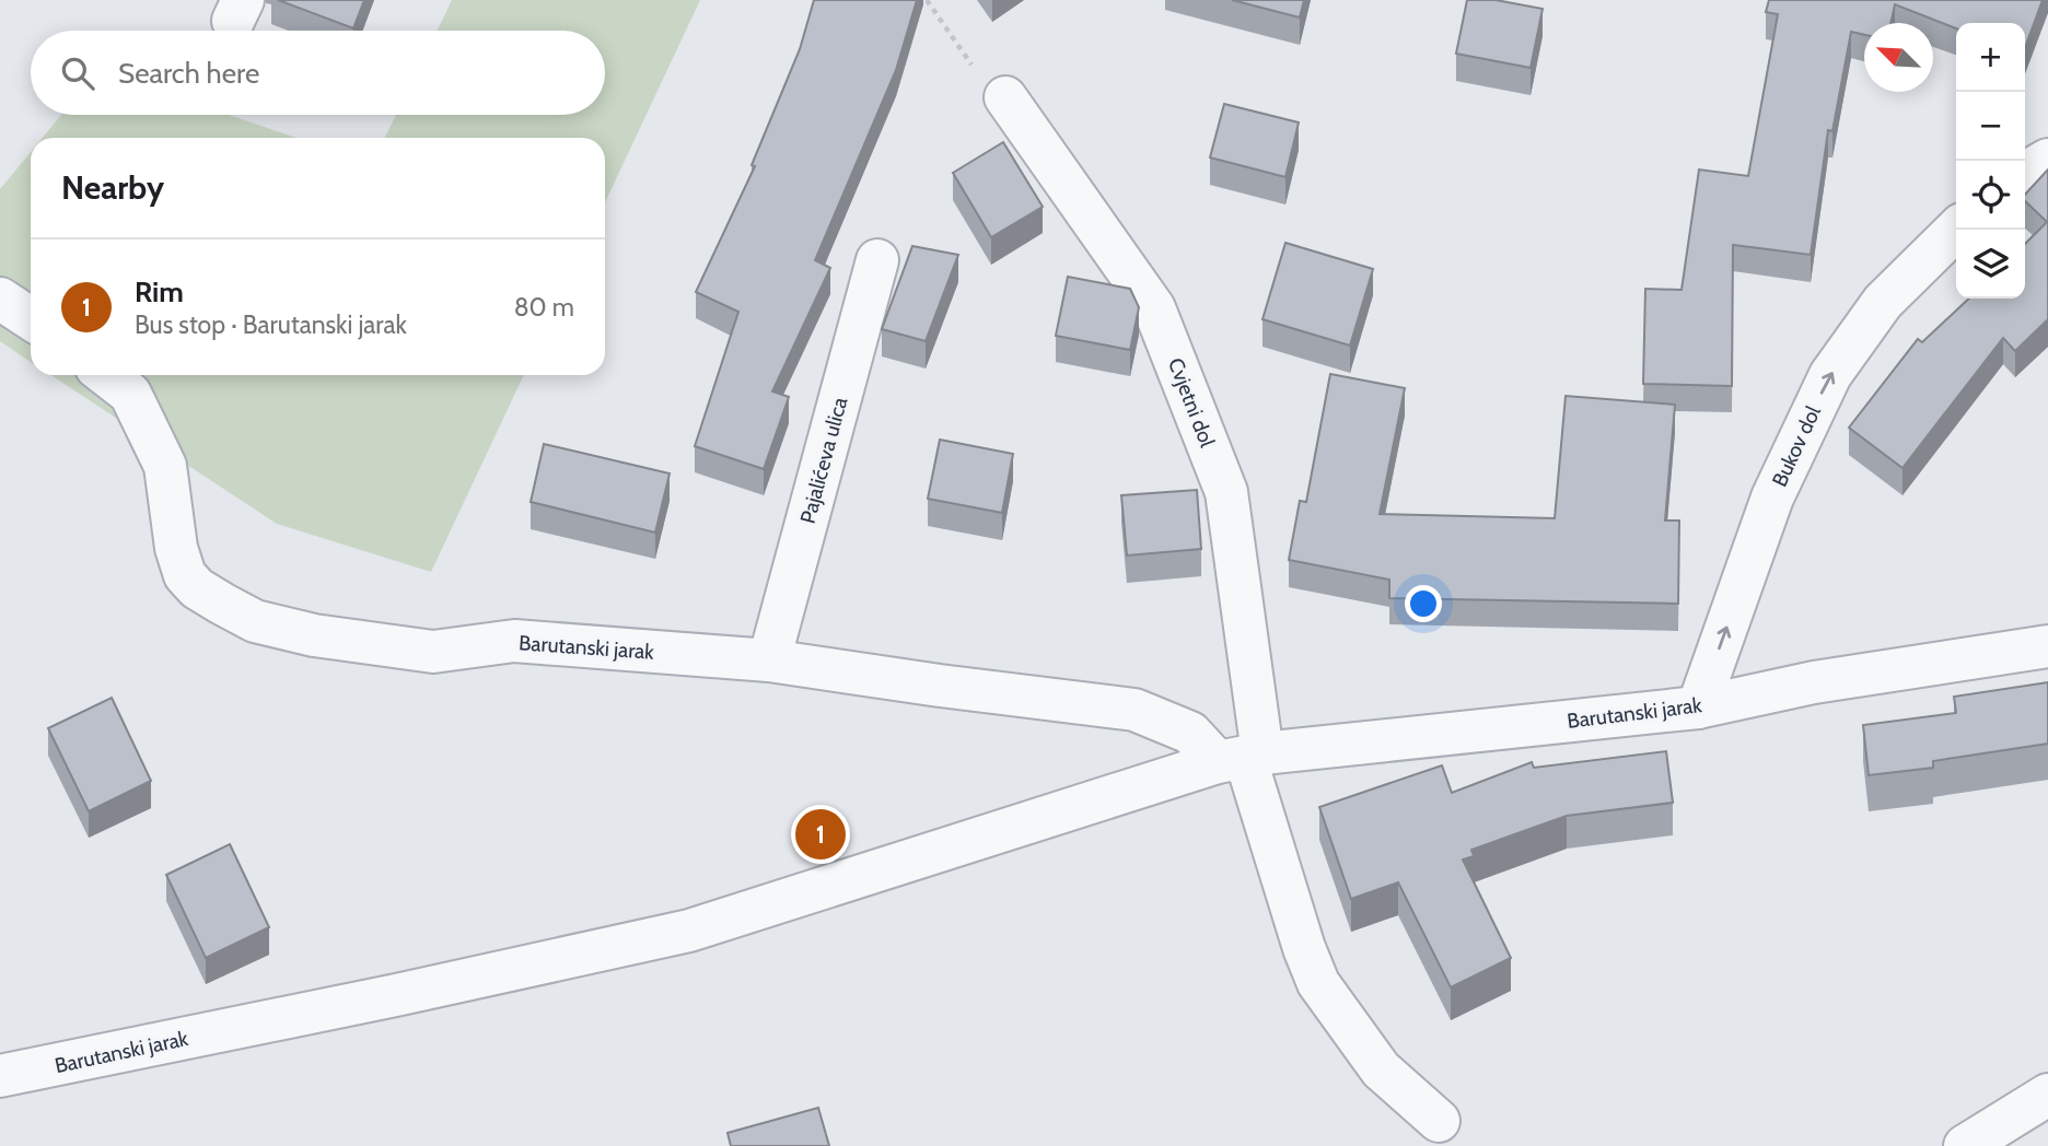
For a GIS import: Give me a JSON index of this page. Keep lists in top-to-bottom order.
{
  "streets": {
    "street": [
      "Cvjetni dol",
      "Bukov dol",
      "Pajalićeva ulica",
      "Barutanski jarak"
    ]
  },
  "crossings": [
    ["Cvjetni dol", "Barutanski jarak"],
    ["Bukov dol", "Barutanski jarak"],
    ["Pajalićeva ulica", "Barutanski jarak"]
  ],
  "one_way": ["Bukov dol"],
  "north": "top left",
  "page": {
    "map_buttons": ["+", "−"],
    "search": "Search here",
    "heading": "Nearby",
    "list": [
      {
        "mark": "1",
        "name": "Rim",
        "note": "Bus stop · Barutanski jarak",
        "value": "80 m"
      }
    ],
    "pins": "1"
  }
}
